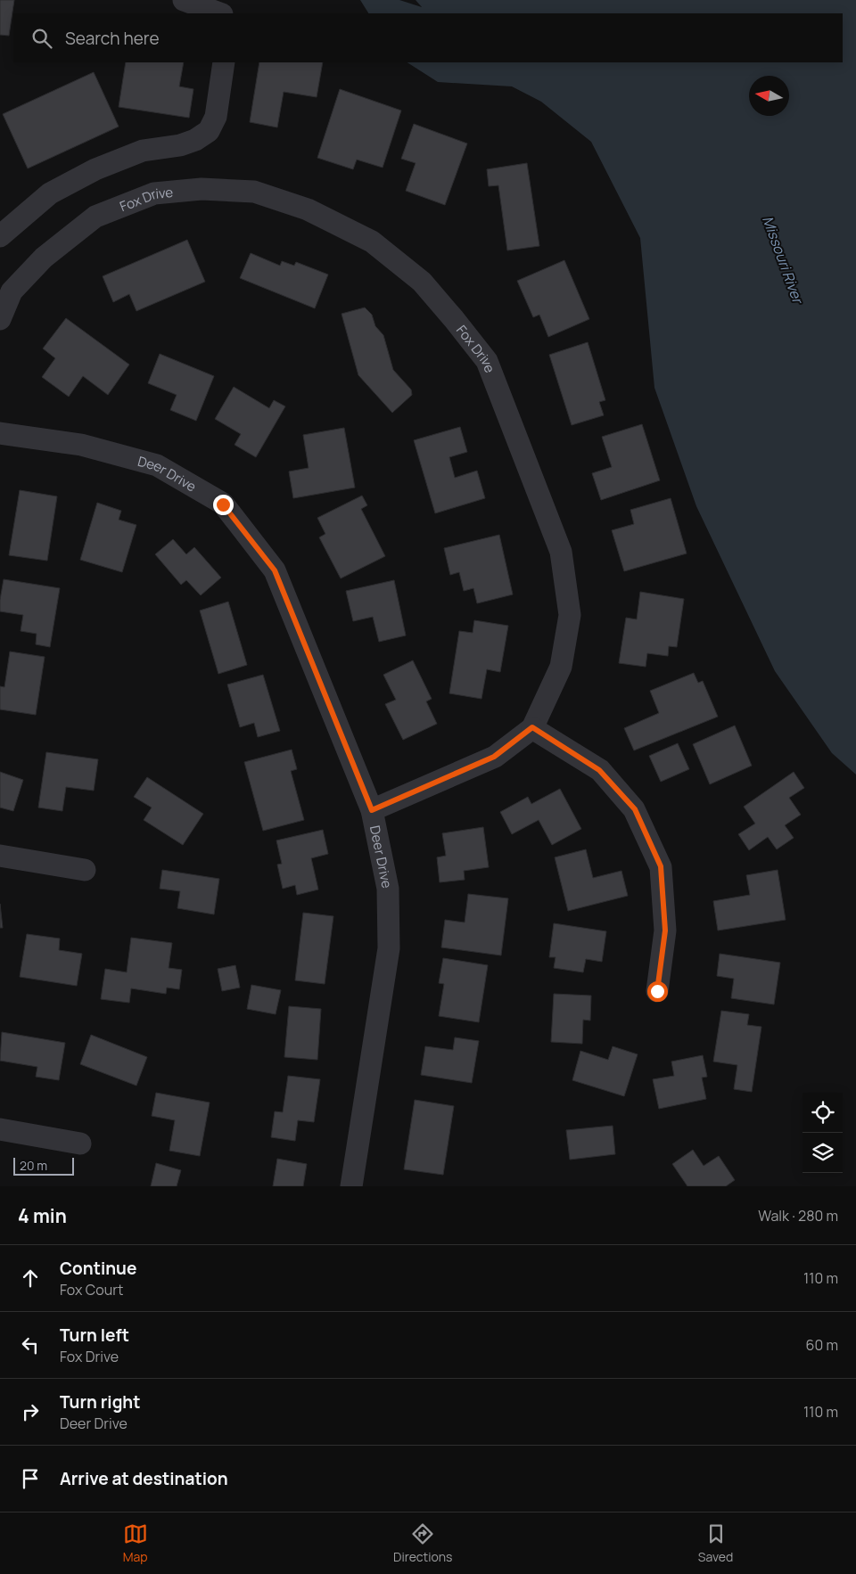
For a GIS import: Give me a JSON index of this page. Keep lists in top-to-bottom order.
{
  "streets": {
    "street": ["Fox Drive", "Deer Drive"]
  },
  "crossings": [
    ["Fox Drive", "Deer Drive"]
  ],
  "water": ["Missouri River"],
  "scale_bar": "20 m",
  "north": "left",
  "page": {
    "search": "Search here",
    "scale": "20 m",
    "heading": ["4 min", "Walk · 280 m"],
    "list": [
      ["Continue", "Fox Court", "110 m"],
      ["Turn left", "Fox Drive", "60 m"],
      ["Turn right", "Deer Drive", "110 m"],
      "Arrive at destination"
    ],
    "nav": ["Map", "Directions", "Saved"]
  }
}
